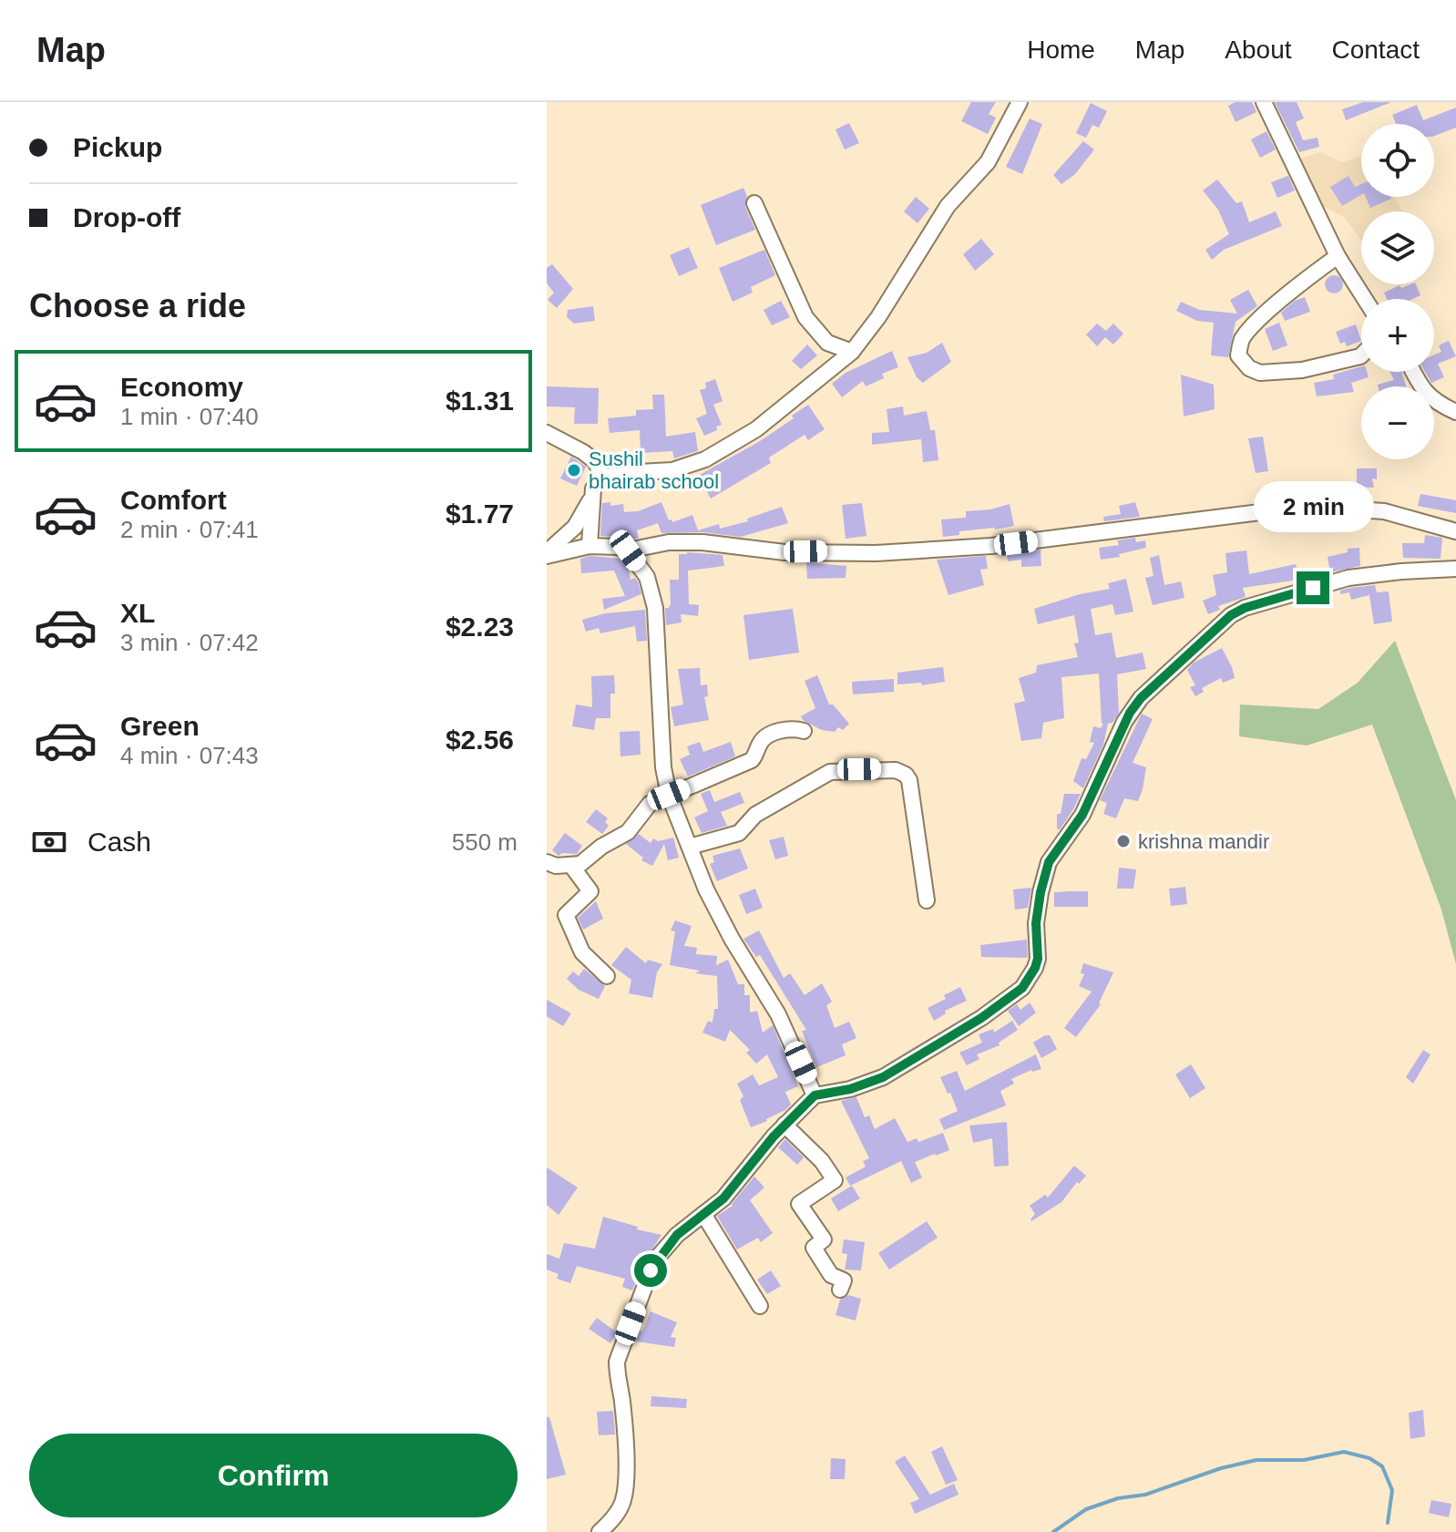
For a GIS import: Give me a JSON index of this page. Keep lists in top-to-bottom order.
{
  "places": ["Sushil bhairab school", "krishna mandir"],
  "page": {
    "header": "Map",
    "nav": [
      "Home",
      "Map",
      "About",
      "Contact"
    ],
    "banner": ["Pickup", "Drop-off"],
    "map_buttons": ["+", "−"],
    "heading": "Choose a ride",
    "list": [
      {
        "name": "Economy",
        "note": "1 min · 07:40",
        "value": "$1.31"
      },
      {
        "name": "Comfort",
        "note": "2 min · 07:41",
        "value": "$1.77"
      },
      {
        "name": "XL",
        "note": "3 min · 07:42",
        "value": "$2.23"
      },
      {
        "name": "Green",
        "note": "4 min · 07:43",
        "value": "$2.56"
      }
    ],
    "bubble": "2 min",
    "pay": ["Cash", "550 m"],
    "buttons": "Confirm"
  }
}
